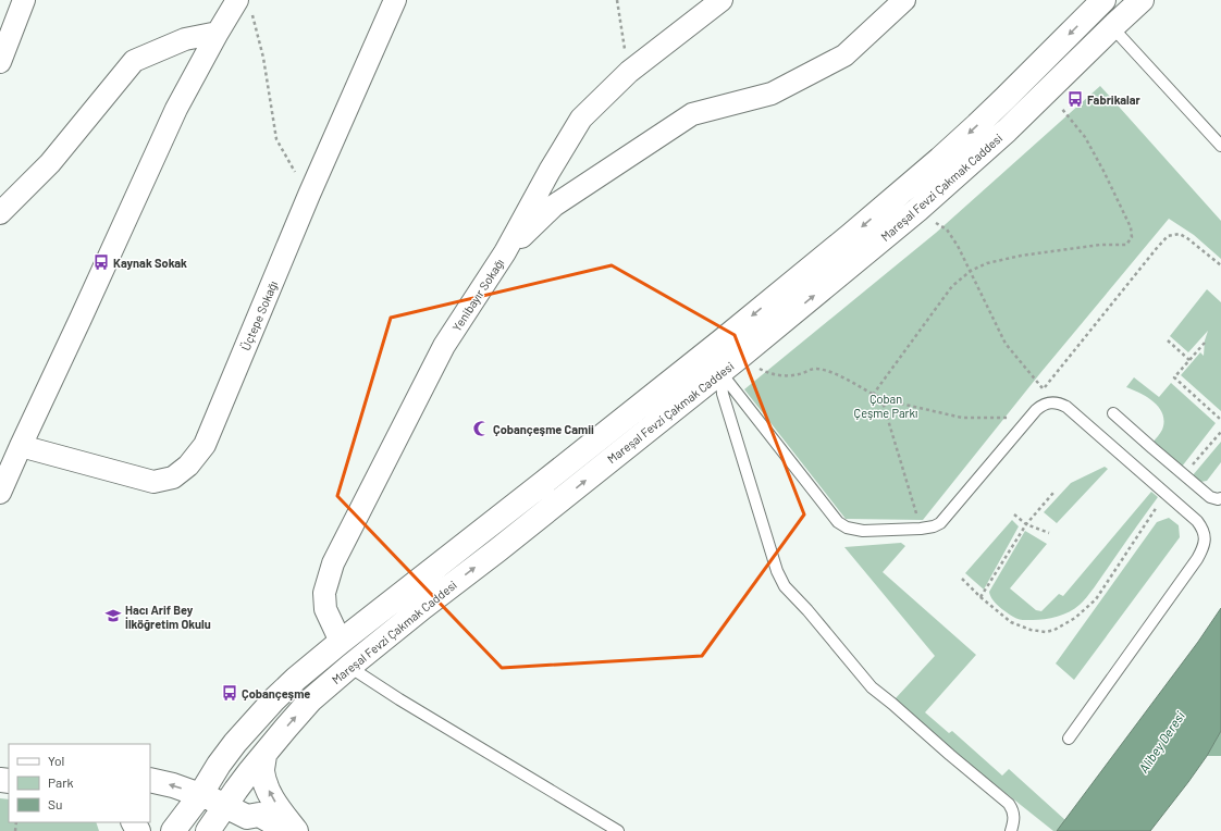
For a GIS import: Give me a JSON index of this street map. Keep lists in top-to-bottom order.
{
  "streets": {
    "main road": ["Mareşal Fevzi Çakmak Caddesi"],
    "street": ["Yenibayır Sokağı", "Üçtepe Sokağı"]
  },
  "crossings": [
    ["Mareşal Fevzi Çakmak Caddesi", "Yenibayır Sokağı"]
  ],
  "water": ["Alibey Deresi"],
  "parks": ["Çoban Çeşme Parkı"],
  "places": {
    "bus stop": ["Fabrikalar", "Kaynak Sokak", "Çobançeşme"],
    "mosque": ["Çobançeşme Camii"],
    "school or university": ["Hacı Arif Bey İlköğretim Okulu"]
  },
  "legend": ["Yol", "Park", "Su"]
}
